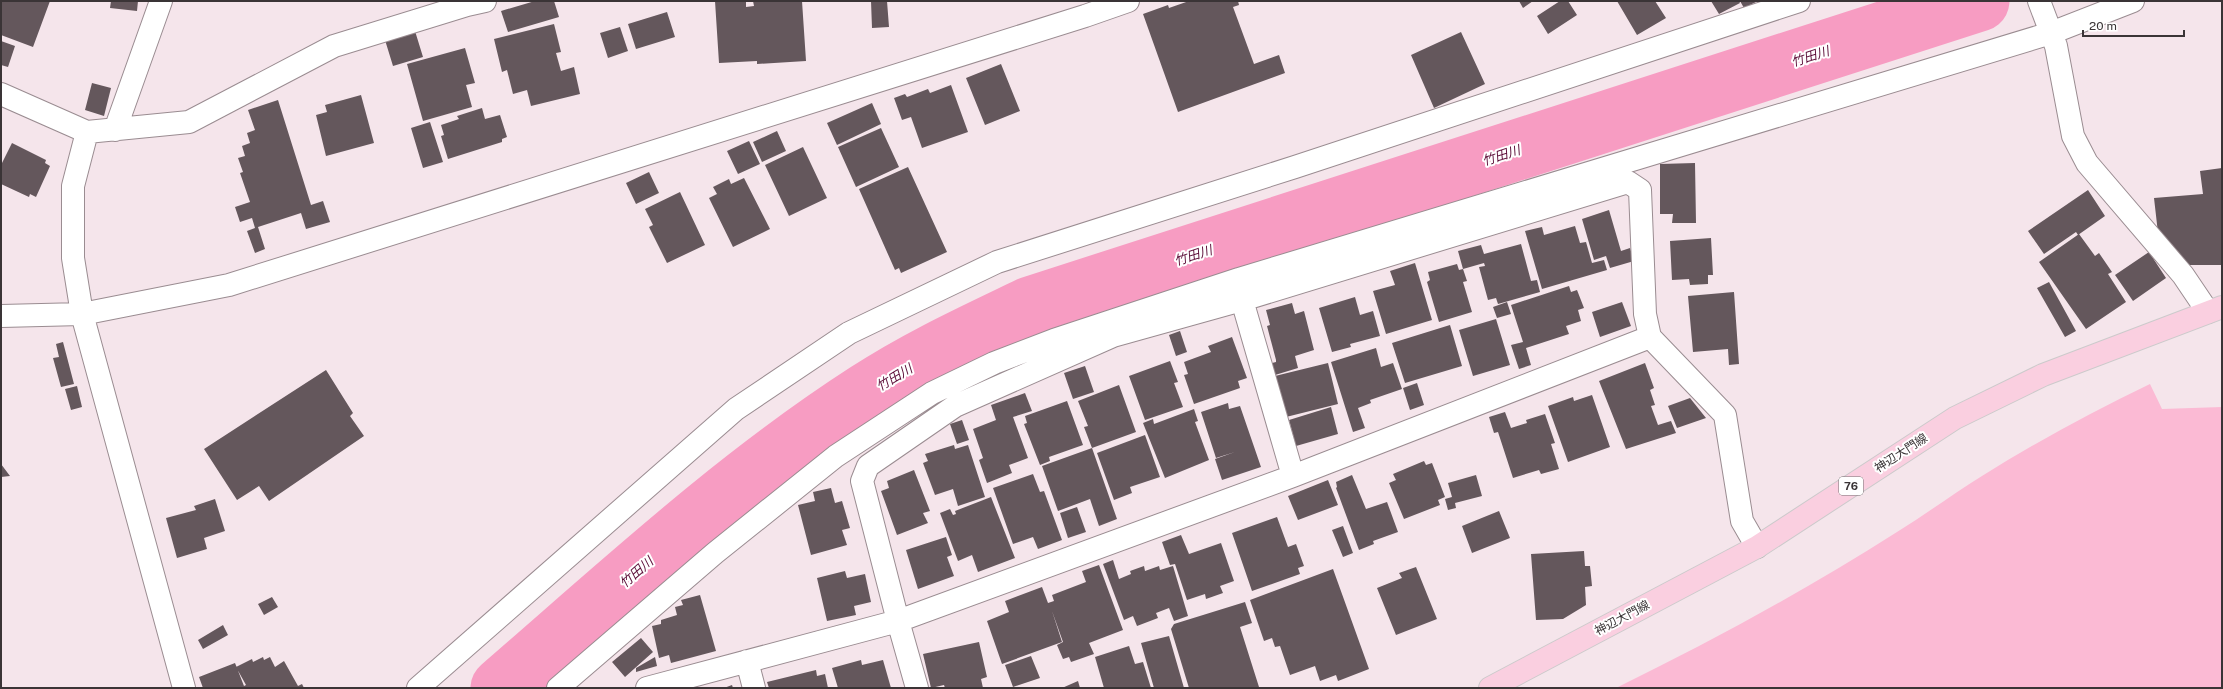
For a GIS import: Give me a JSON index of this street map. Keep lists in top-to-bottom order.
{
  "streets": {
    "main road": ["神辺大門線", "76"]
  },
  "water": ["竹田川"],
  "scale_bar": "20 m"
}
